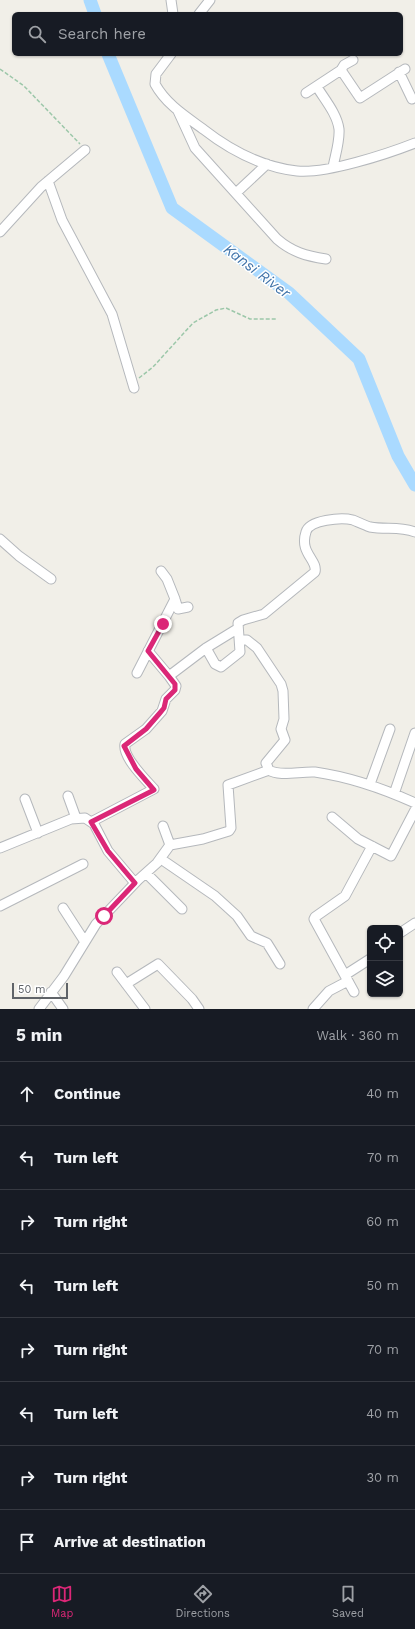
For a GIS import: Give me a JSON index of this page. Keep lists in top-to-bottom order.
{
  "water": ["Kansi River"],
  "scale_bar": "50 m",
  "page": {
    "search": "Search here",
    "scale": "50 m",
    "heading": ["5 min", "Walk · 360 m"],
    "list": [
      ["Continue", "40 m"],
      ["Turn left", "70 m"],
      ["Turn right", "60 m"],
      ["Turn left", "50 m"],
      ["Turn right", "70 m"],
      ["Turn left", "40 m"],
      ["Turn right", "30 m"],
      "Arrive at destination"
    ],
    "nav": ["Map", "Directions", "Saved"]
  }
}
